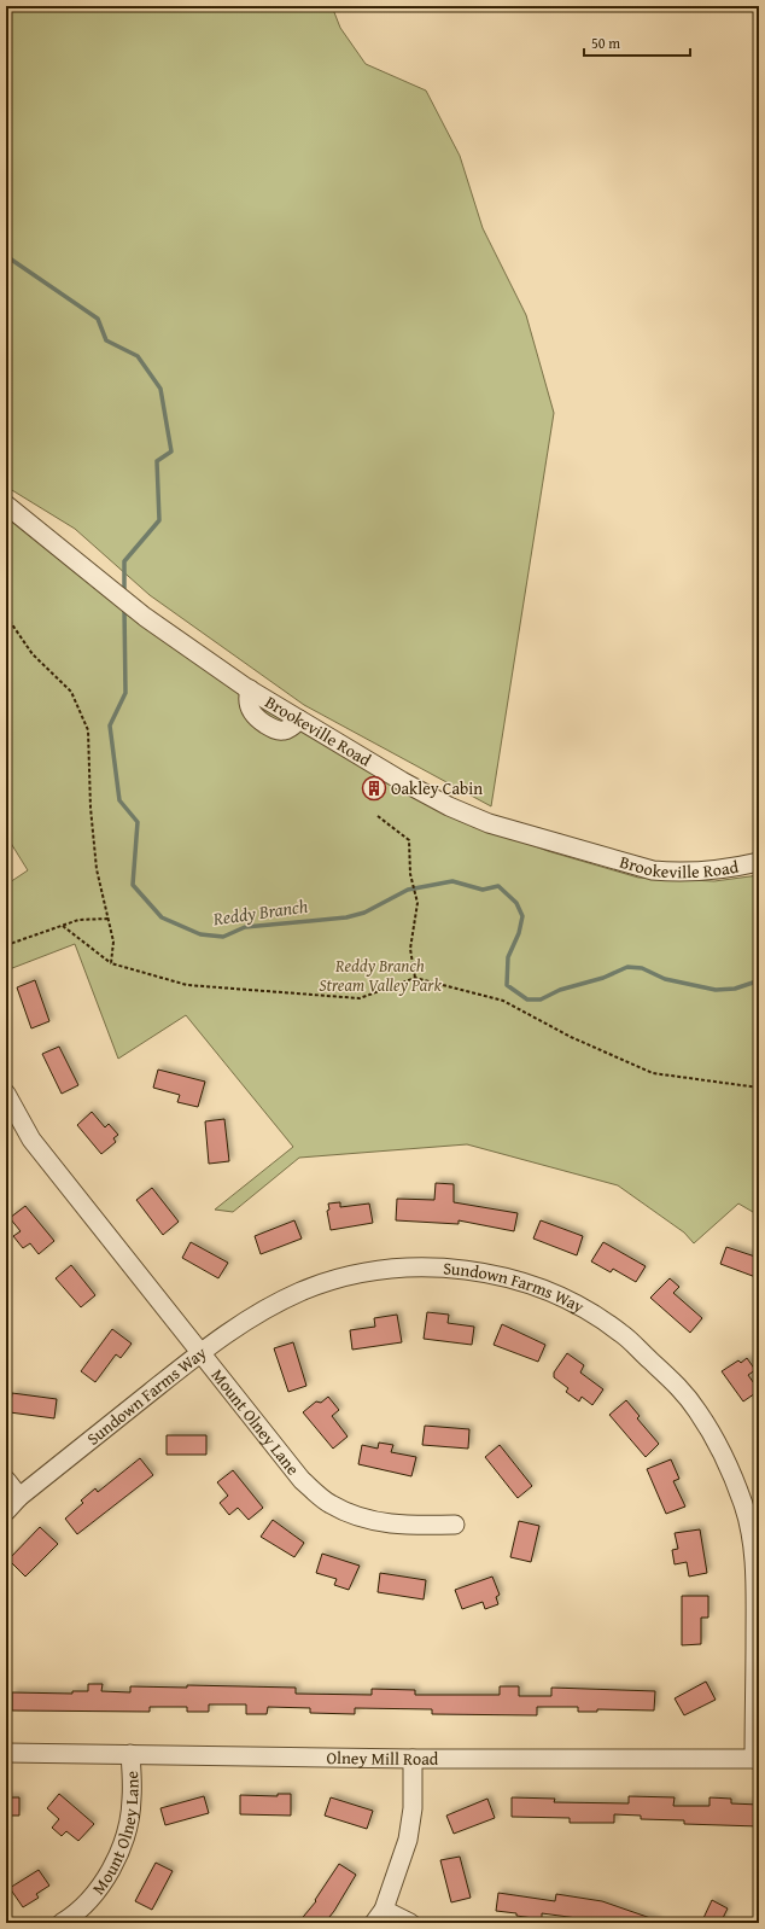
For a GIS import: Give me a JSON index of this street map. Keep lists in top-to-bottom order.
{
  "streets": {
    "street": [
      "Brookeville Road",
      "Sundown Farms Way",
      "Mount Olney Lane",
      "Olney Mill Road"
    ]
  },
  "crossings": [
    ["Sundown Farms Way", "Mount Olney Lane"],
    ["Sundown Farms Way", "Olney Mill Road"],
    ["Mount Olney Lane", "Olney Mill Road"]
  ],
  "water": ["Reddy Branch"],
  "parks": ["Reddy Branch Stream Valley Park"],
  "places": {
    "building": ["Oakley Cabin"]
  },
  "scale_bar": "50 m"
}
